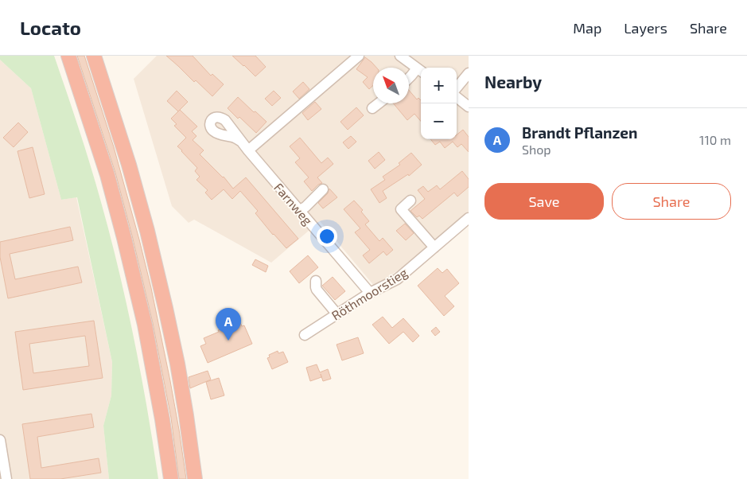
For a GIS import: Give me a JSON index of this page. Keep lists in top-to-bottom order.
{
  "streets": {
    "street": ["Farnweg", "Röthmoorstieg"]
  },
  "crossings": [
    ["Farnweg", "Röthmoorstieg"]
  ],
  "north": "top left",
  "page": {
    "header": "Locato",
    "nav": ["Map", "Layers", "Share"],
    "heading": "Nearby",
    "map_buttons": ["+", "−"],
    "list": [
      {
        "mark": "A",
        "name": "Brandt Pflanzen",
        "note": "Shop",
        "value": "110 m"
      }
    ],
    "buttons": ["Save", "Share"],
    "pins": "A"
  }
}
